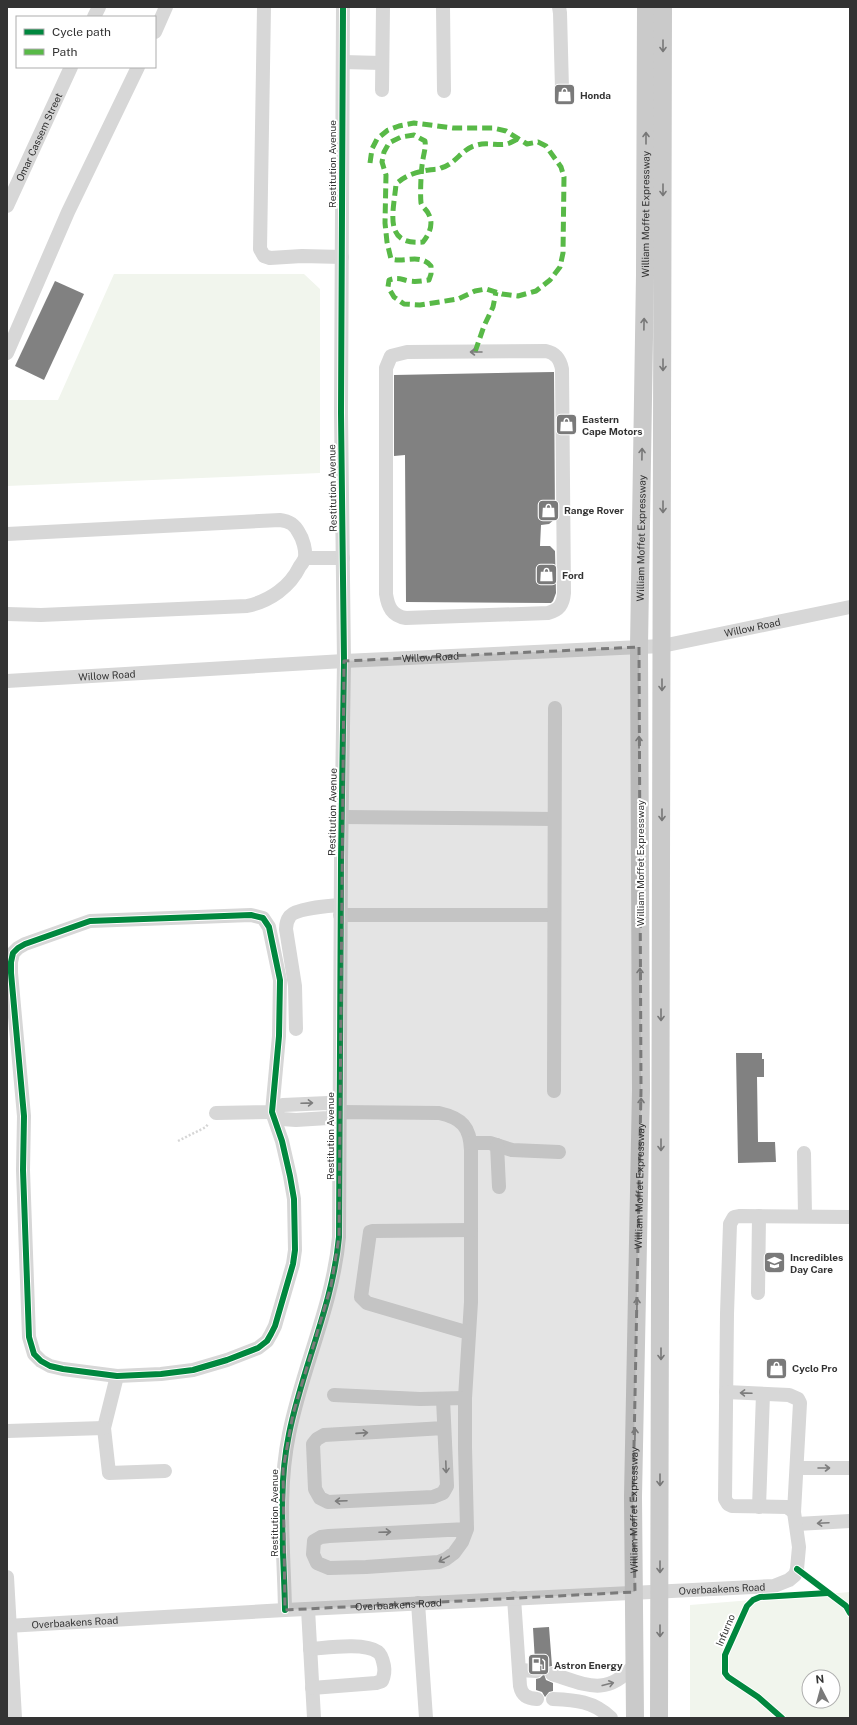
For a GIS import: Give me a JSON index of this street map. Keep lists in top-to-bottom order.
{
  "streets": {
    "main road": ["William Moffet Expressway"],
    "street": [
      "Omar Cassem Street",
      "Restitution Avenue",
      "Willow Road",
      "Overbaakens Road"
    ],
    "cycle path": ["Infurno"]
  },
  "crossings": [
    ["Restitution Avenue", "Willow Road"],
    ["Restitution Avenue", "Overbaakens Road"],
    ["William Moffet Expressway", "Willow Road"],
    ["William Moffet Expressway", "Overbaakens Road"]
  ],
  "places": {
    "shop": [
      "Honda",
      "Eastern Cape Motors",
      "Range Rover",
      "Ford",
      "Cyclo Pro"
    ],
    "school or university": ["Incredibles Day Care"],
    "fuel station": ["Astron Energy"]
  },
  "legend": ["Cycle path", "Path"],
  "north": "top"
}
